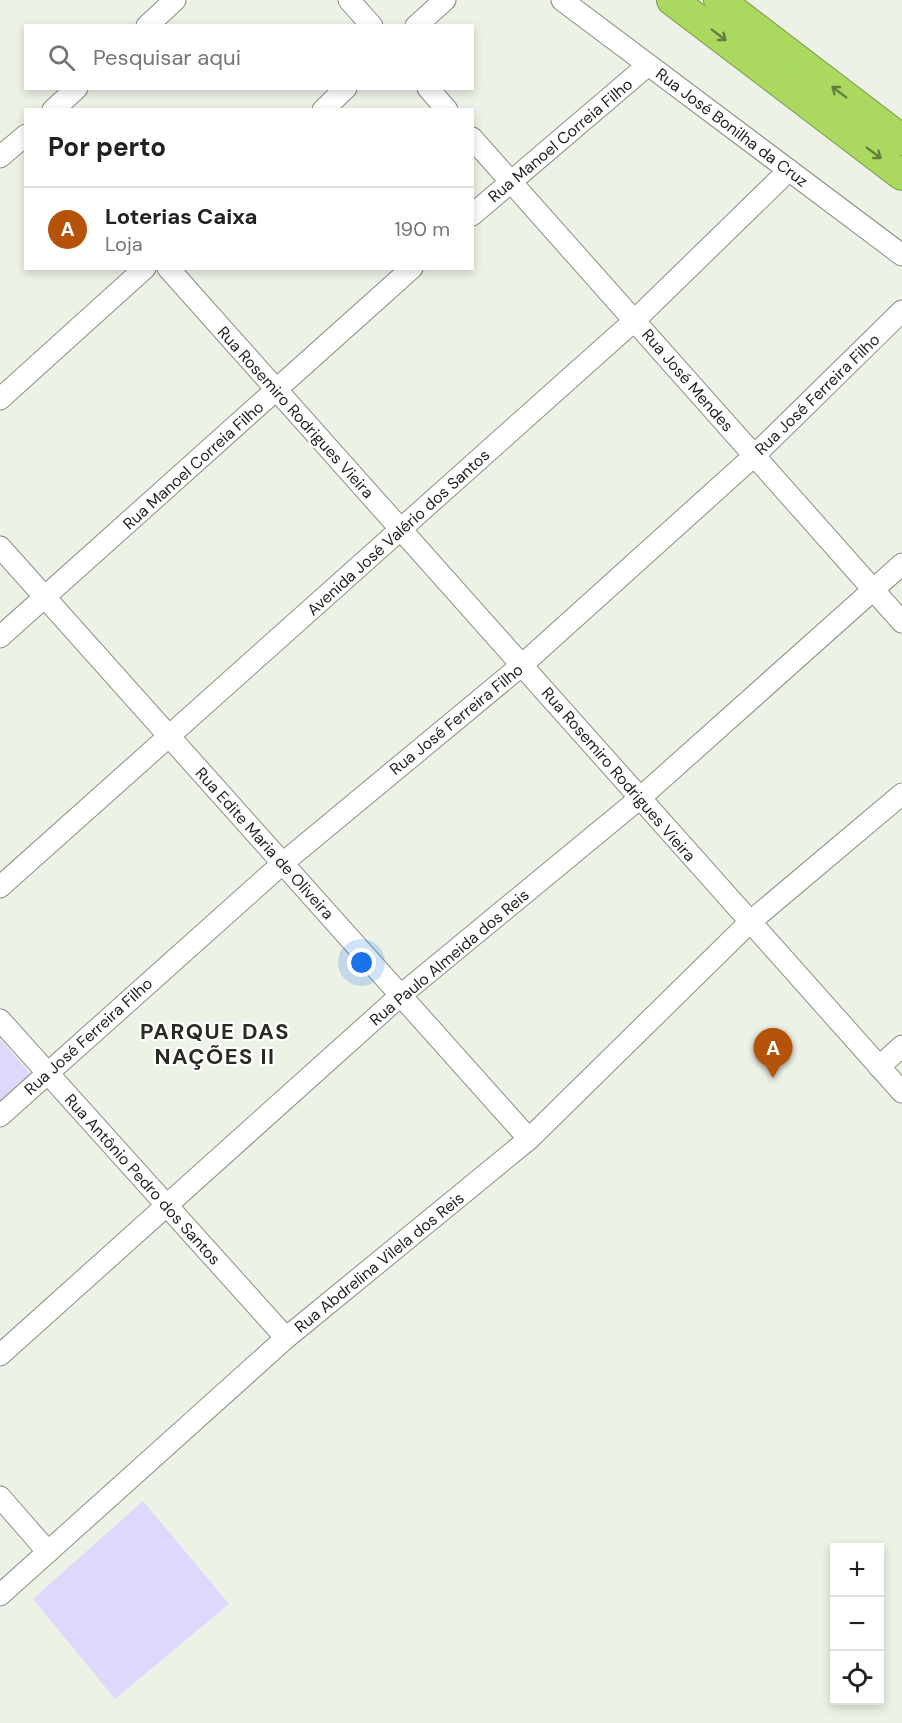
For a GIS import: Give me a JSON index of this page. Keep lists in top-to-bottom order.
{
  "streets": {
    "street": [
      "Rua José Bonilha da Cruz",
      "Rua Manoel Correia Filho",
      "Rua José Mendes",
      "Rua José Ferreira Filho",
      "Rua Rosemiro Rodrigues Vieira",
      "Avenida José Valério dos Santos",
      "Rua Edite Maria de Oliveira",
      "Rua Paulo Almeida dos Reis",
      "Rua Antônio Pedro dos Santos",
      "Rua Abdrelina Vilela dos Reis"
    ]
  },
  "crossings": [
    ["Rua José Bonilha da Cruz", "Rua Manoel Correia Filho"],
    ["Rua José Bonilha da Cruz", "Avenida José Valério dos Santos"],
    ["Rua Manoel Correia Filho", "Rua José Mendes"],
    ["Rua Manoel Correia Filho", "Rua Rosemiro Rodrigues Vieira"],
    ["Rua Manoel Correia Filho", "Rua Edite Maria de Oliveira"],
    ["Rua José Mendes", "Rua José Ferreira Filho"],
    ["Rua José Mendes", "Avenida José Valério dos Santos"],
    ["Rua José Mendes", "Rua Paulo Almeida dos Reis"],
    ["Rua José Ferreira Filho", "Rua Rosemiro Rodrigues Vieira"],
    ["Rua José Ferreira Filho", "Rua Edite Maria de Oliveira"],
    ["Rua José Ferreira Filho", "Rua Antônio Pedro dos Santos"],
    ["Rua Rosemiro Rodrigues Vieira", "Avenida José Valério dos Santos"],
    ["Rua Rosemiro Rodrigues Vieira", "Rua Paulo Almeida dos Reis"],
    ["Rua Rosemiro Rodrigues Vieira", "Rua Abdrelina Vilela dos Reis"],
    ["Avenida José Valério dos Santos", "Rua Edite Maria de Oliveira"],
    ["Rua Edite Maria de Oliveira", "Rua Paulo Almeida dos Reis"],
    ["Rua Edite Maria de Oliveira", "Rua Abdrelina Vilela dos Reis"],
    ["Rua Paulo Almeida dos Reis", "Rua Antônio Pedro dos Santos"],
    ["Rua Antônio Pedro dos Santos", "Rua Abdrelina Vilela dos Reis"]
  ],
  "districts": ["PARQUE DAS NAÇÕES II"],
  "page": {
    "search": "Pesquisar aqui",
    "heading": "Por perto",
    "list": [
      {
        "mark": "A",
        "name": "Loterias Caixa",
        "note": "Loja",
        "value": "190 m"
      }
    ],
    "pins": "A",
    "map_buttons": ["+", "−"]
  }
}
